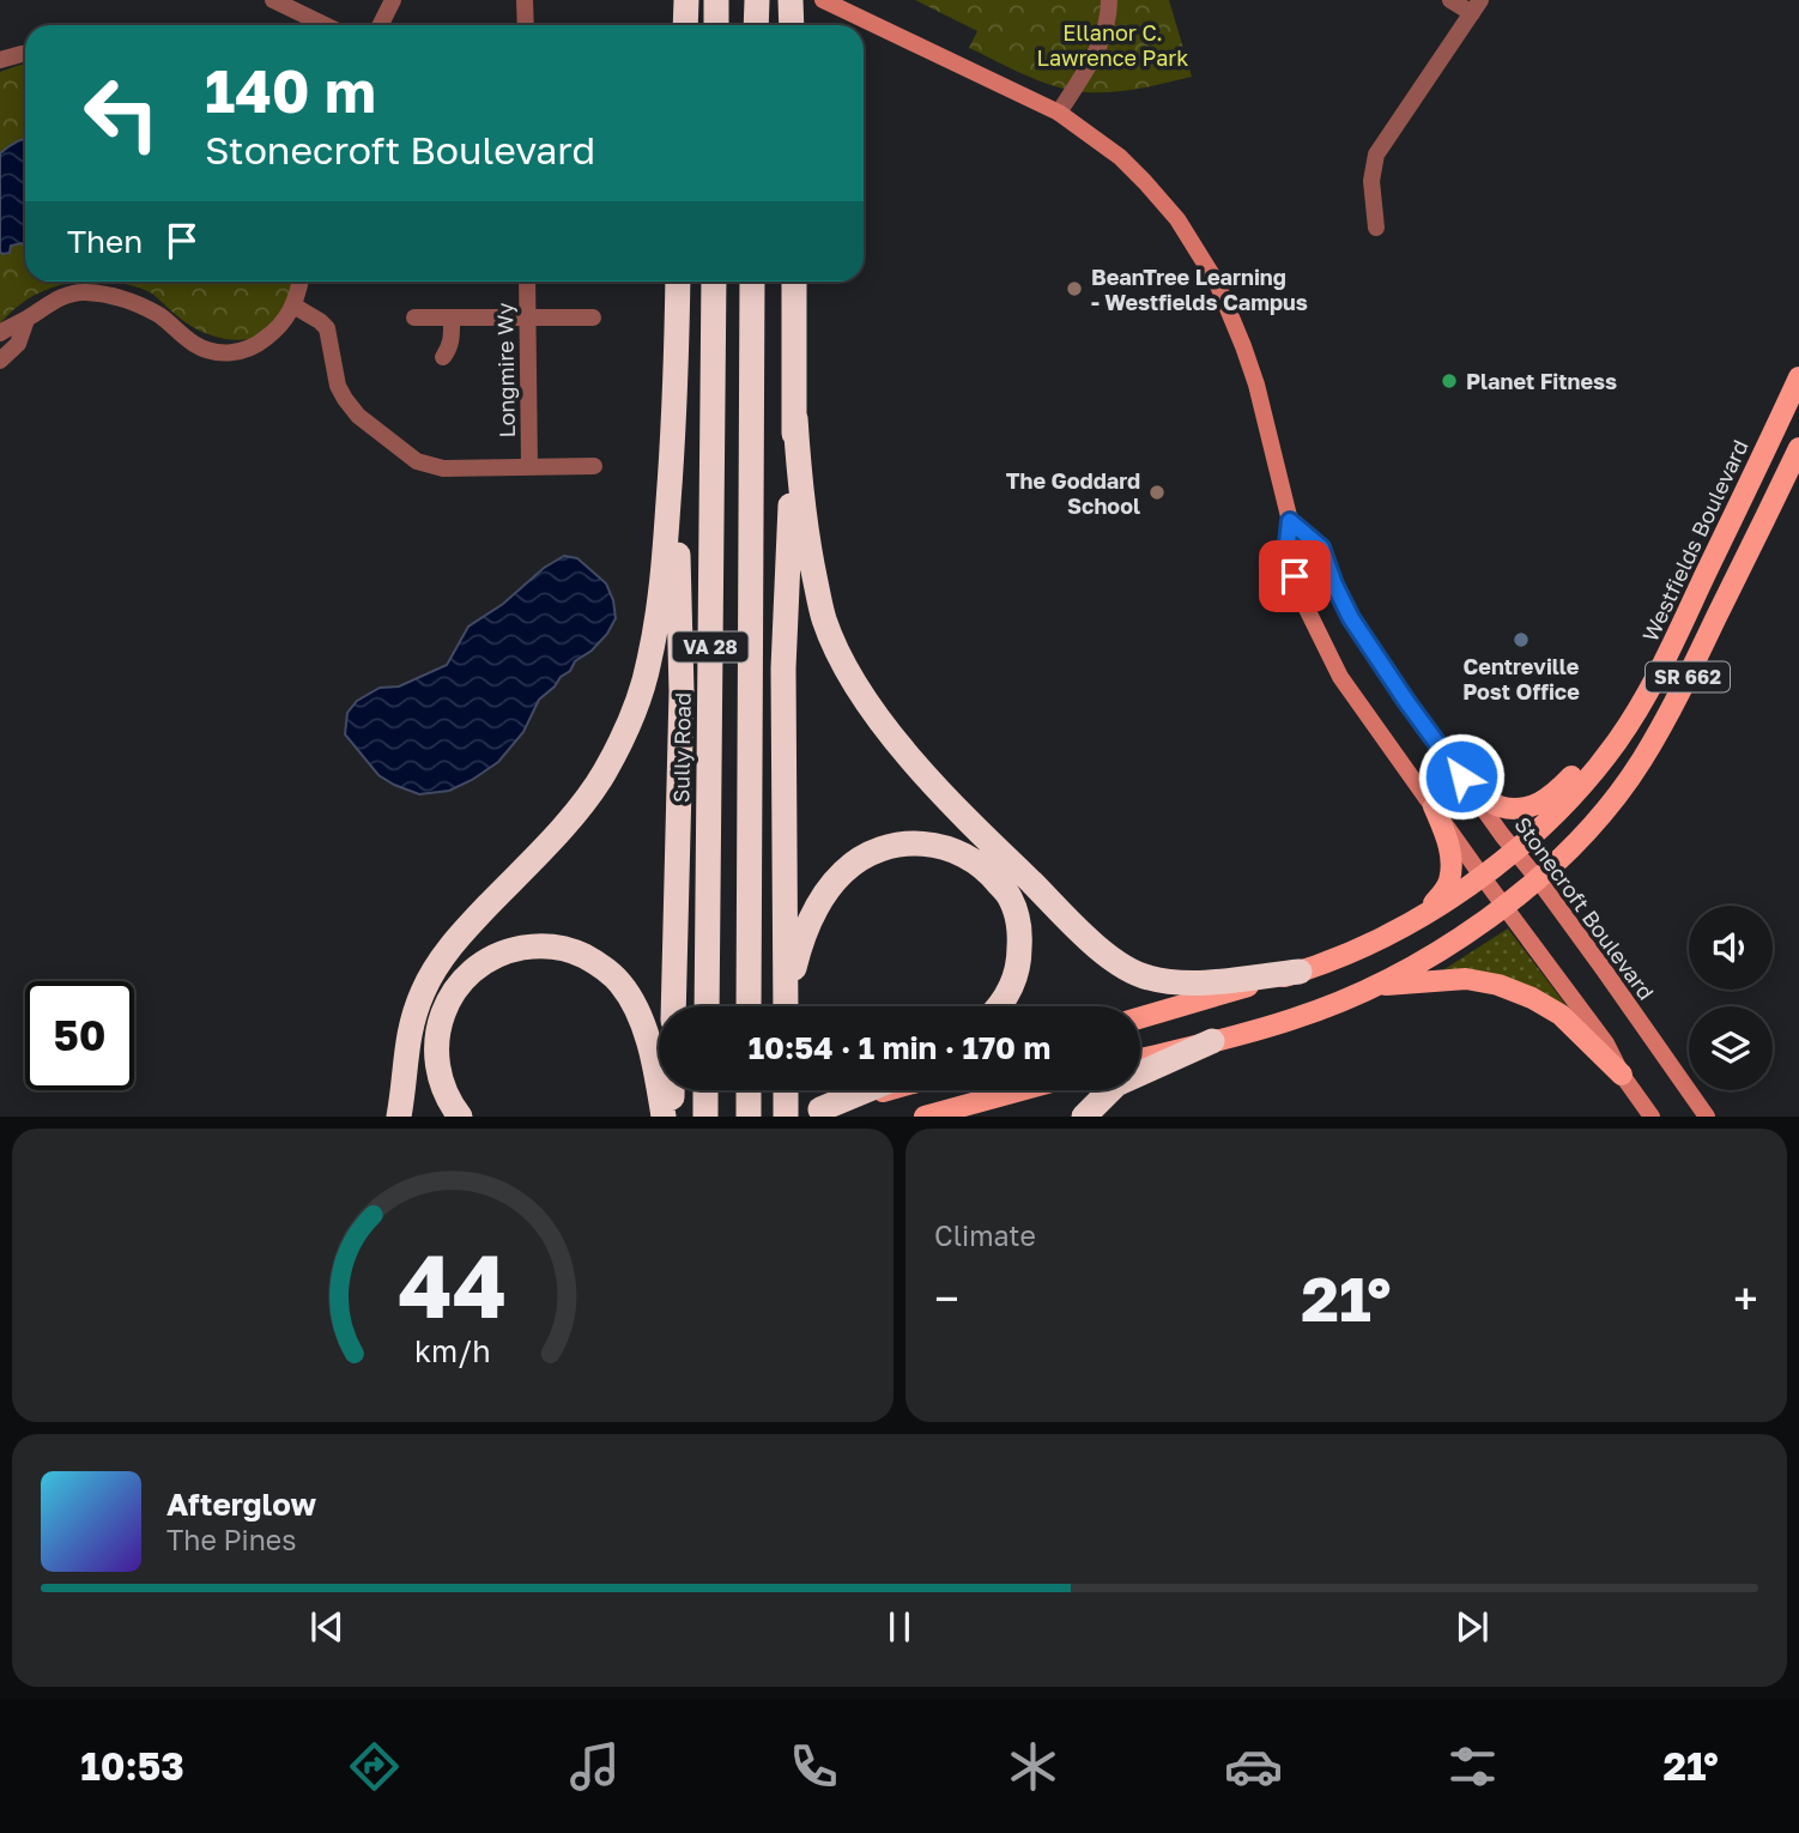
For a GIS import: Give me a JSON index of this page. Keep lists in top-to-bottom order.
{
  "streets": {
    "highway": ["VA 28", "Sully Road"],
    "main road": ["Westfields Boulevard", "SR 662", "Stonecroft Boulevard"],
    "street": ["Longmire Wy"]
  },
  "crossings": [
    ["Westfields Boulevard", "Stonecroft Boulevard"],
    ["SR 662", "Stonecroft Boulevard"]
  ],
  "parks": ["Ellanor C. Lawrence Park"],
  "places": [
    "BeanTree Learning - Westfields Campus",
    "Planet Fitness",
    "The Goddard School",
    "Centreville Post Office"
  ],
  "page": {
    "turn": ["140 m", "Stonecroft Boulevard"],
    "then": "Then",
    "limit": "50",
    "trip": "10:54 · 1 min · 170 m",
    "tile": "Climate",
    "heat": ["−", "21°", "+"],
    "song": ["Afterglow", "The Pines"],
    "tabs": ["10:53", "21°"],
    "gauge": ["44", "km/h"]
  }
}
